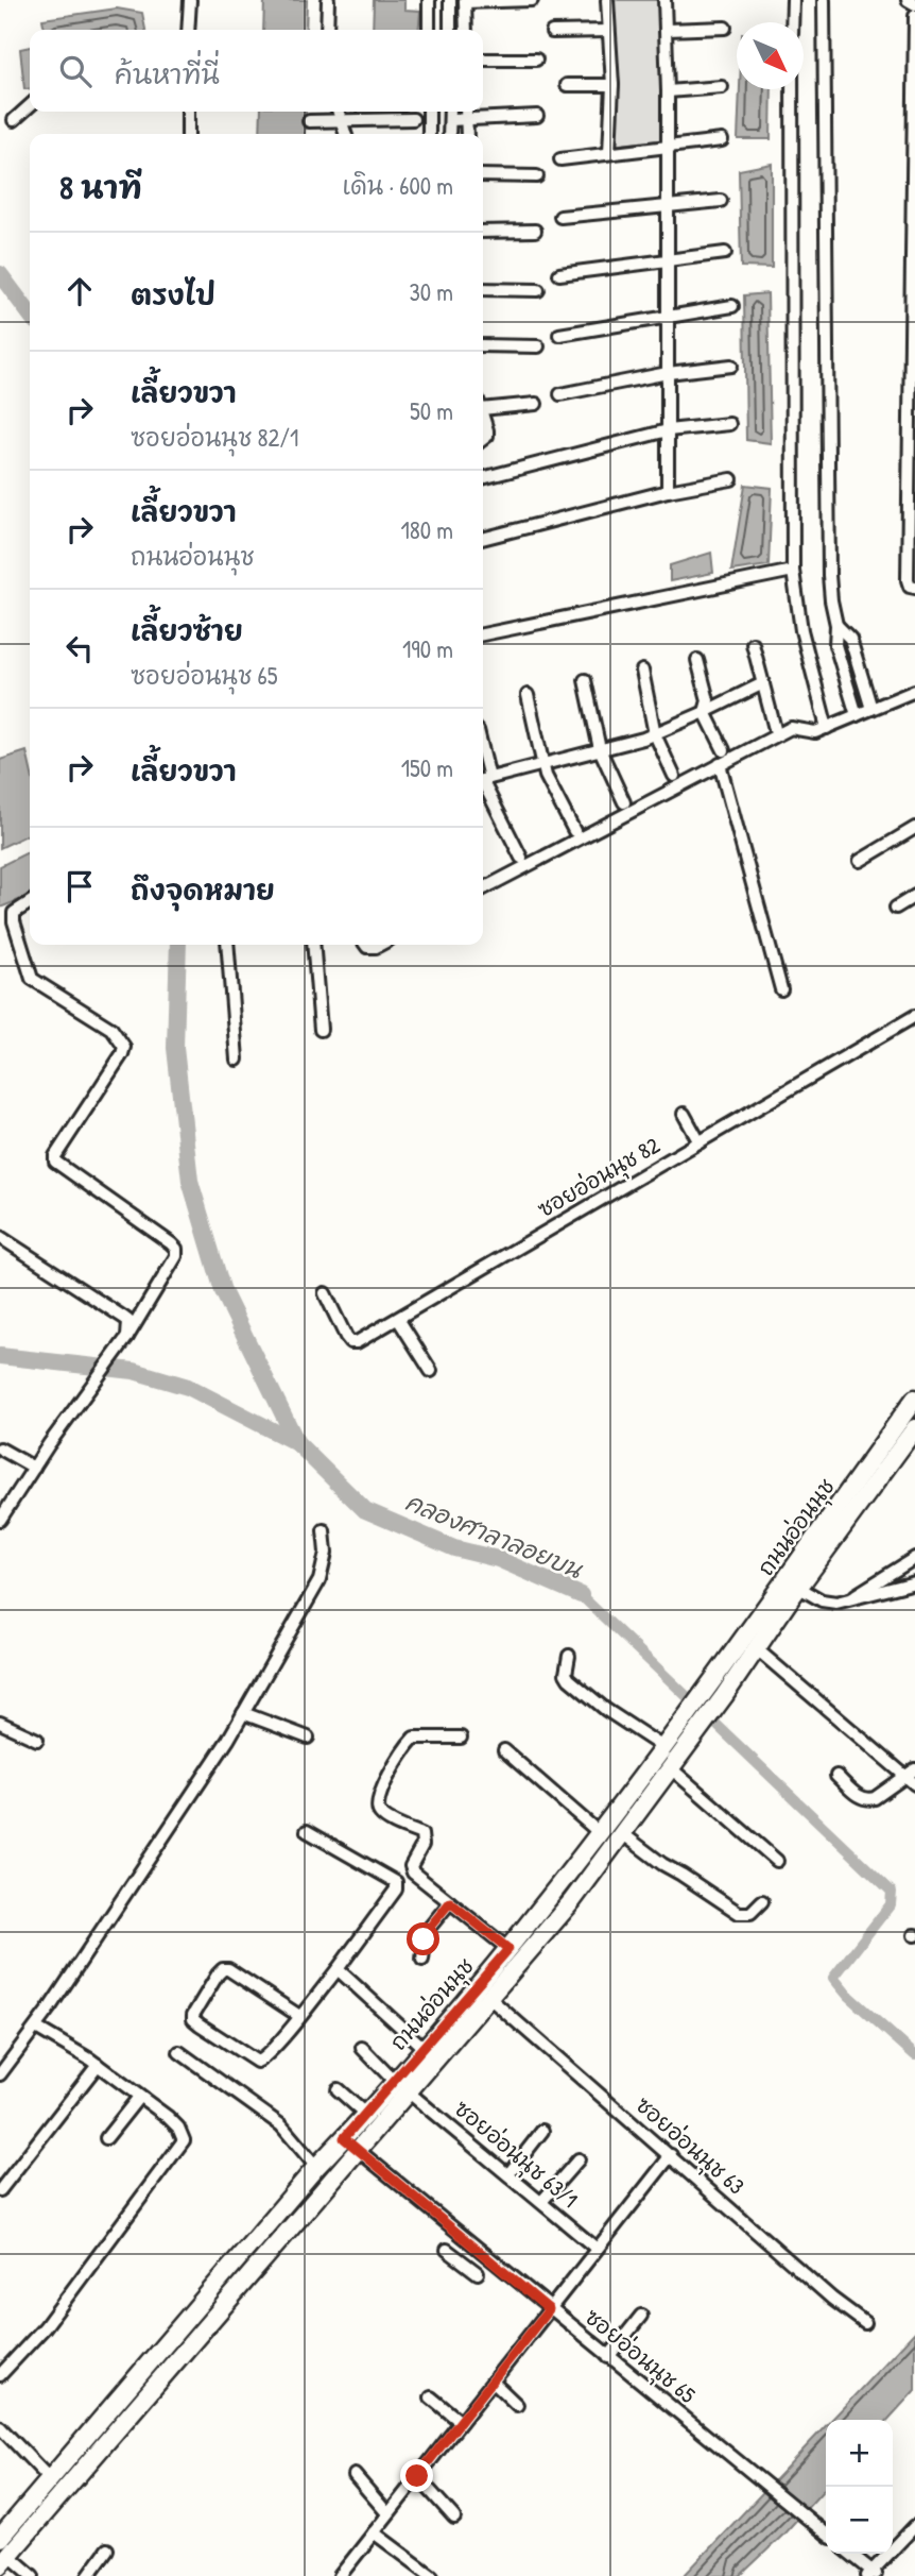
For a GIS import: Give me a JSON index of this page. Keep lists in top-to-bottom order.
{
  "streets": {
    "main road": ["ถนนอ่อนนุช"],
    "street": [
      "ซอยอ่อนนุช 82",
      "ซอยอ่อนนุช 63",
      "ซอยอ่อนนุช 63/1",
      "ซอยอ่อนนุช 65"
    ]
  },
  "crossings": [
    ["ถนนอ่อนนุช", "ซอยอ่อนนุช 63"],
    ["ถนนอ่อนนุช", "ซอยอ่อนนุช 63/1"],
    ["ถนนอ่อนนุช", "ซอยอ่อนนุช 65"]
  ],
  "water": ["คลองศาลาลอยบน"],
  "north": "bottom right",
  "page": {
    "search": "ค้นหาที่นี่",
    "heading": ["8 นาที", "เดิน · 600 m"],
    "list": [
      ["ตรงไป", "30 m"],
      ["เลี้ยวขวา", "ซอยอ่อนนุช 82/1", "50 m"],
      ["เลี้ยวขวา", "ถนนอ่อนนุช", "180 m"],
      ["เลี้ยวซ้าย", "ซอยอ่อนนุช 65", "190 m"],
      ["เลี้ยวขวา", "150 m"],
      "ถึงจุดหมาย"
    ],
    "map_buttons": ["+", "−"]
  }
}
